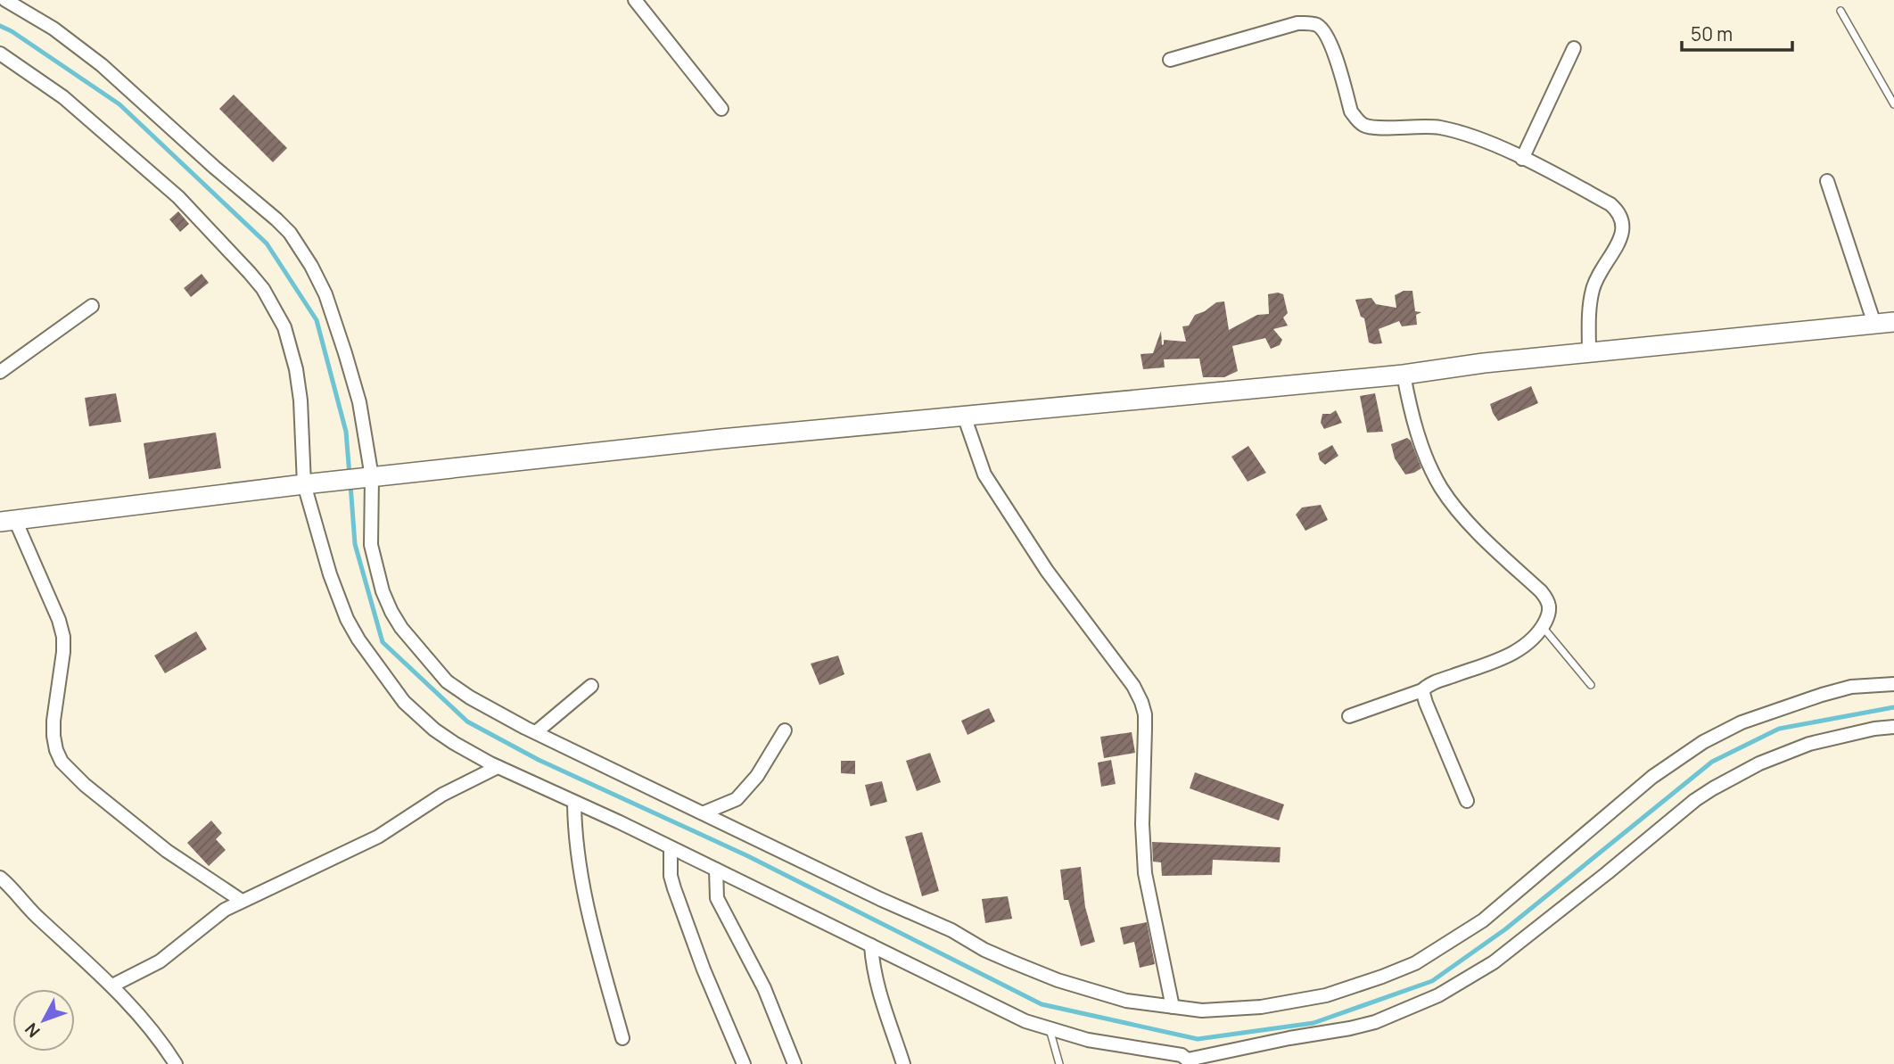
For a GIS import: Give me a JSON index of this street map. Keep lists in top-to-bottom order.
{
  "scale_bar": "50 m",
  "north": "bottom left"
}
